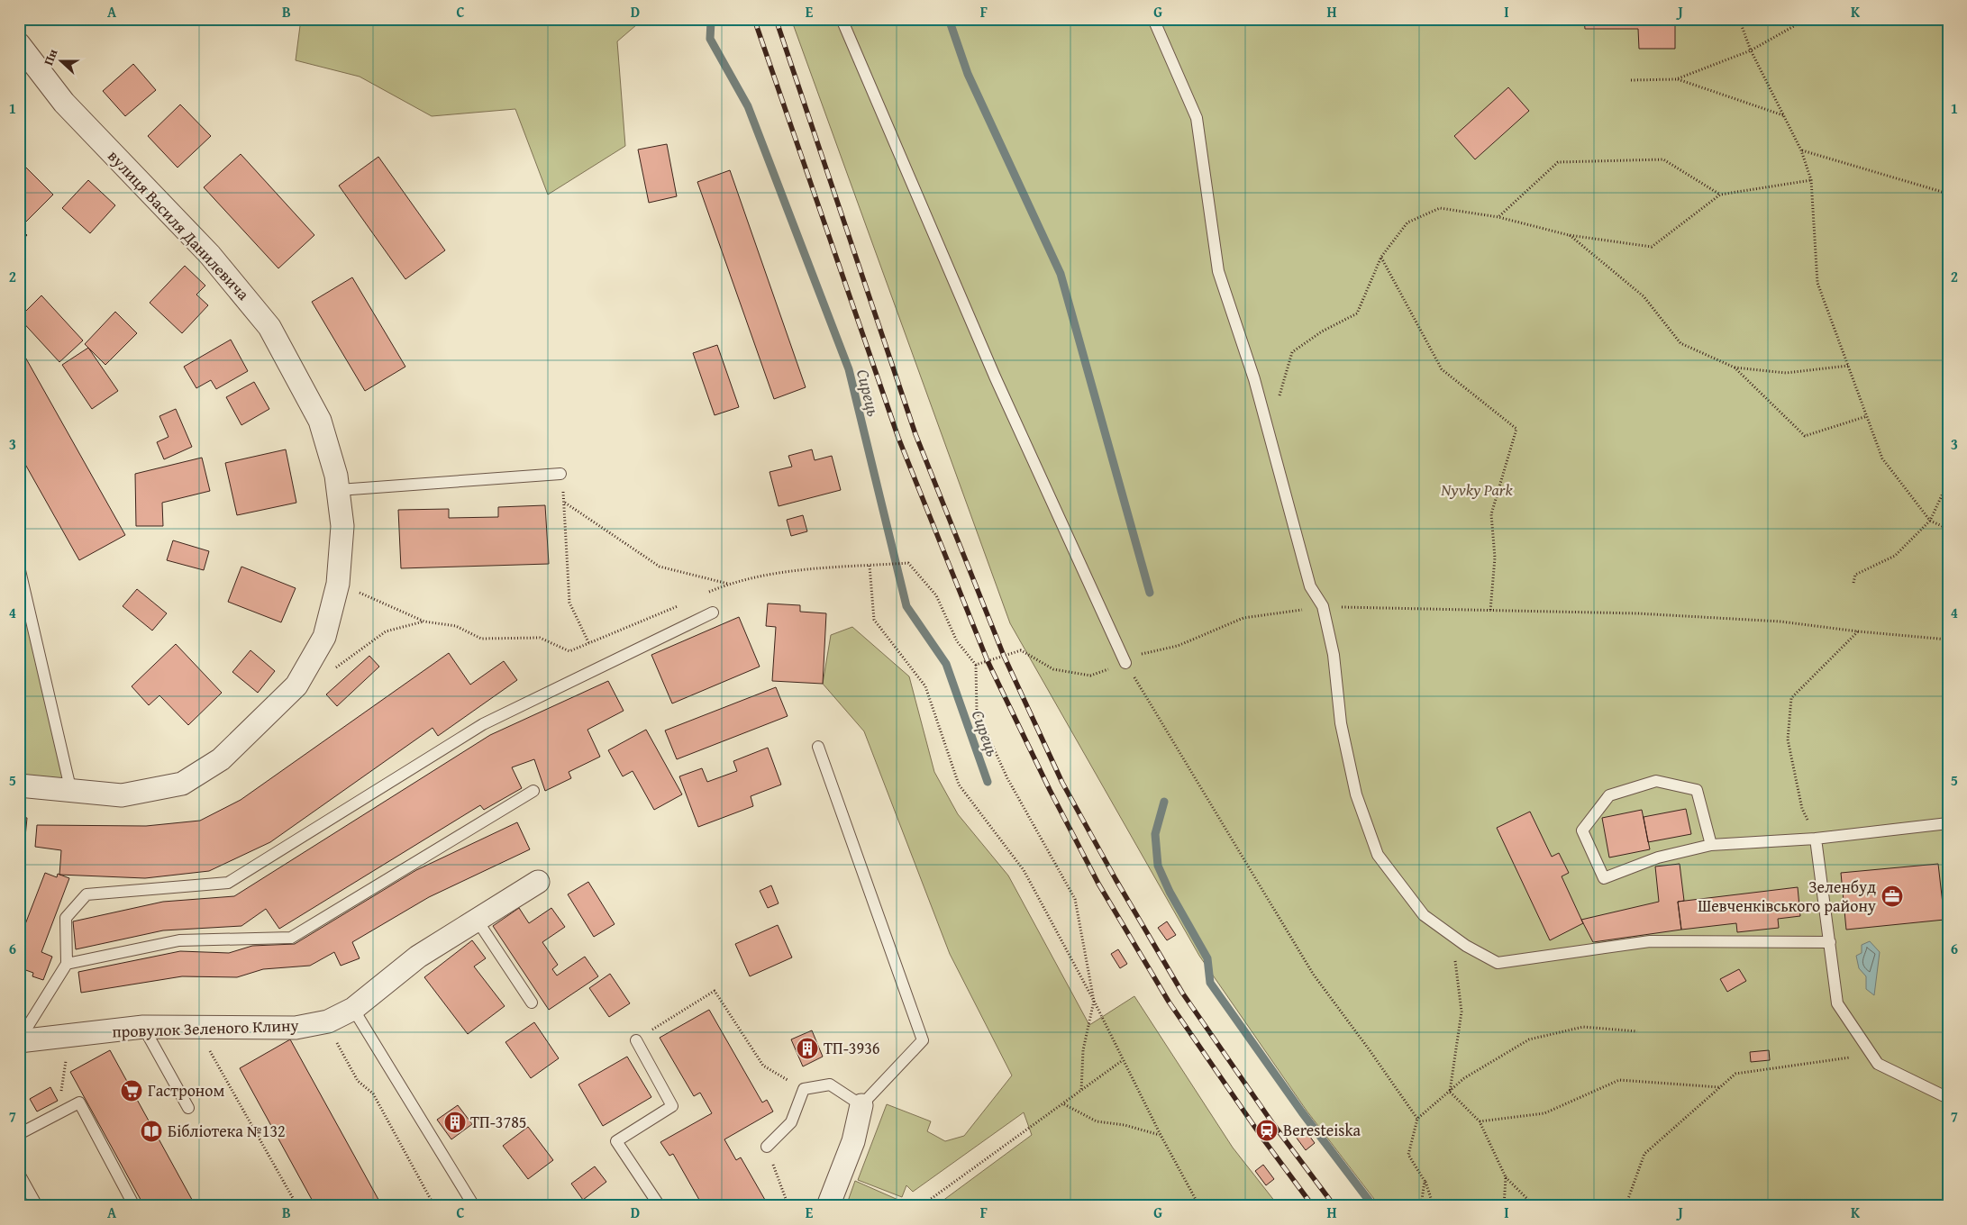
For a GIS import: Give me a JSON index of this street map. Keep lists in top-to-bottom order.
{
  "streets": {
    "street": ["вулиця Василя Данилевича", "провулок Зеленого Клину"]
  },
  "water": ["Сирець"],
  "parks": ["Nyvky Park"],
  "places": {
    "office": ["Зеленбуд Шевченківського району"],
    "building": ["ТП-3936", "ТП-3785"],
    "supermarket": ["Гастроном"],
    "station": ["Beresteiska"],
    "library": ["Бібліотека №132"]
  },
  "north": "left",
  "grid": {
    "columns": [
      "A",
      "B",
      "C",
      "D",
      "E",
      "F",
      "G",
      "H",
      "I",
      "J",
      "K"
    ],
    "rows": [
      "1",
      "2",
      "3",
      "4",
      "5",
      "6",
      "7"
    ]
  }
}
